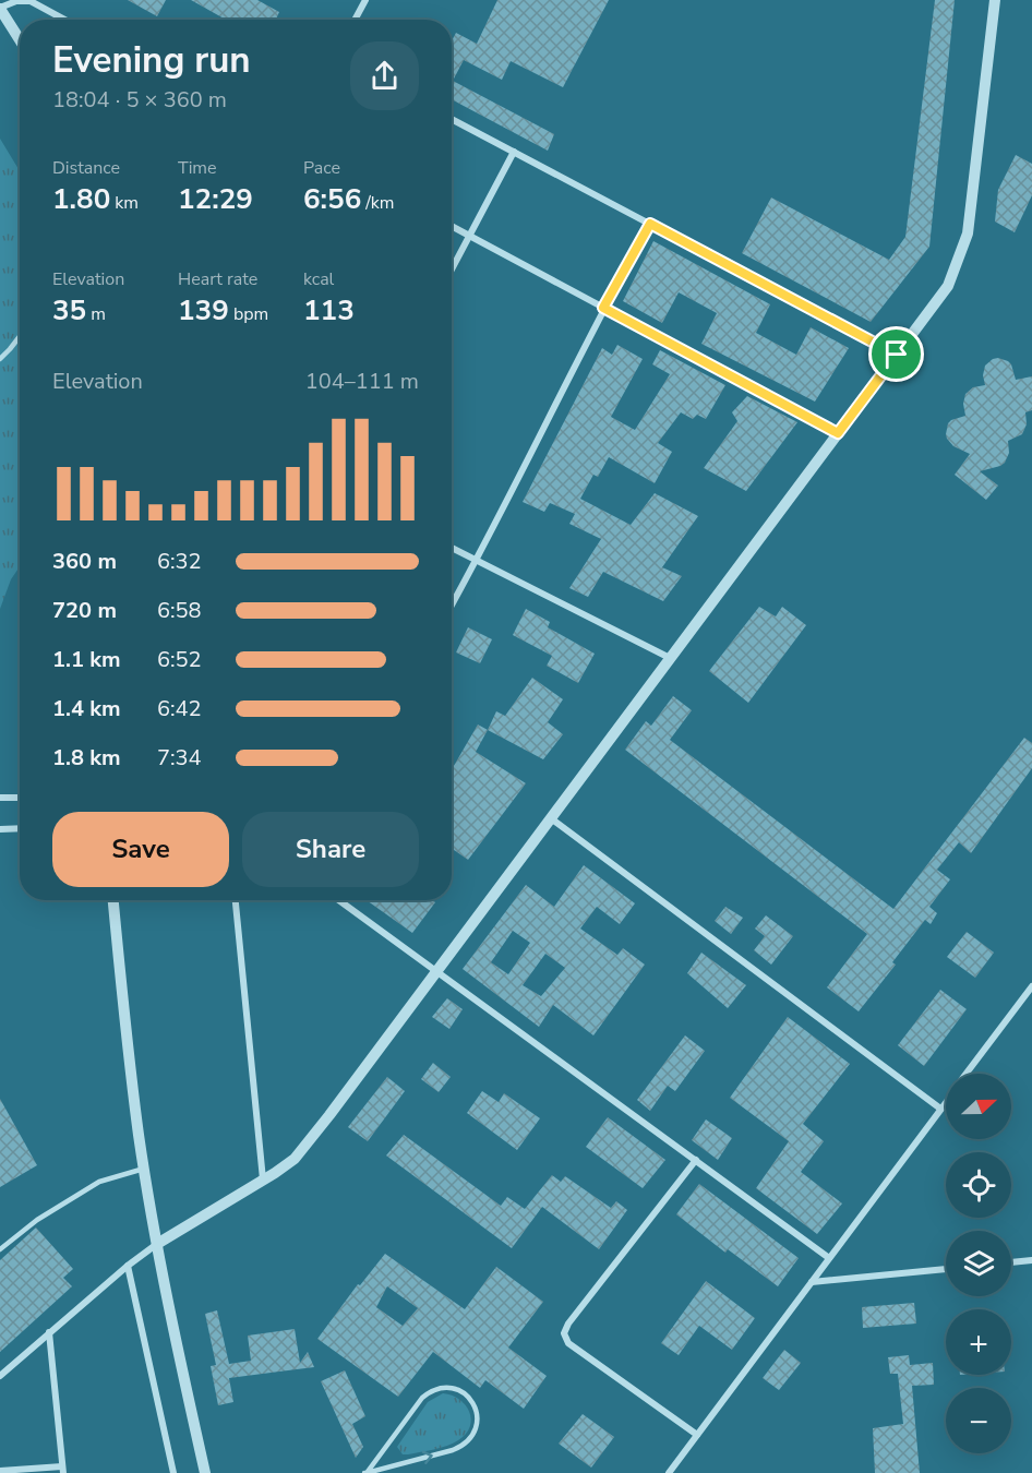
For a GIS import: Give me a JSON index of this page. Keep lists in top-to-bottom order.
{
  "north": "right",
  "page": {
    "heading": ["Evening run", "18:04 · 5 × 360 m"],
    "stats": [
      ["Distance", "1.80 km"],
      ["Time", "12:29"],
      ["Pace", "6:56 /km"],
      ["Elevation", "35 m"],
      ["Heart rate", "139 bpm"],
      ["kcal", "113"]
    ],
    "chart": ["Elevation", "104–111 m"],
    "list": [
      {
        "name": "360 m",
        "note": "6:32"
      },
      {
        "name": "720 m",
        "note": "6:58"
      },
      {
        "name": "1.1 km",
        "note": "6:52"
      },
      {
        "name": "1.4 km",
        "note": "6:42"
      },
      {
        "name": "1.8 km",
        "note": "7:34"
      }
    ],
    "buttons": ["Save", "Share"],
    "map_buttons": ["+", "−"]
  }
}
